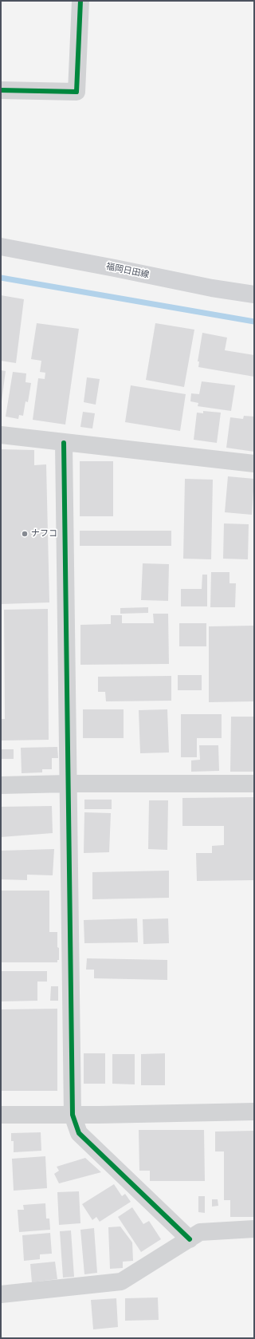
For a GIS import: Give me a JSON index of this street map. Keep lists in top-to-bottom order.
{
  "streets": {
    "main road": ["福岡日田線"]
  },
  "places": ["ナフコ"]
}
